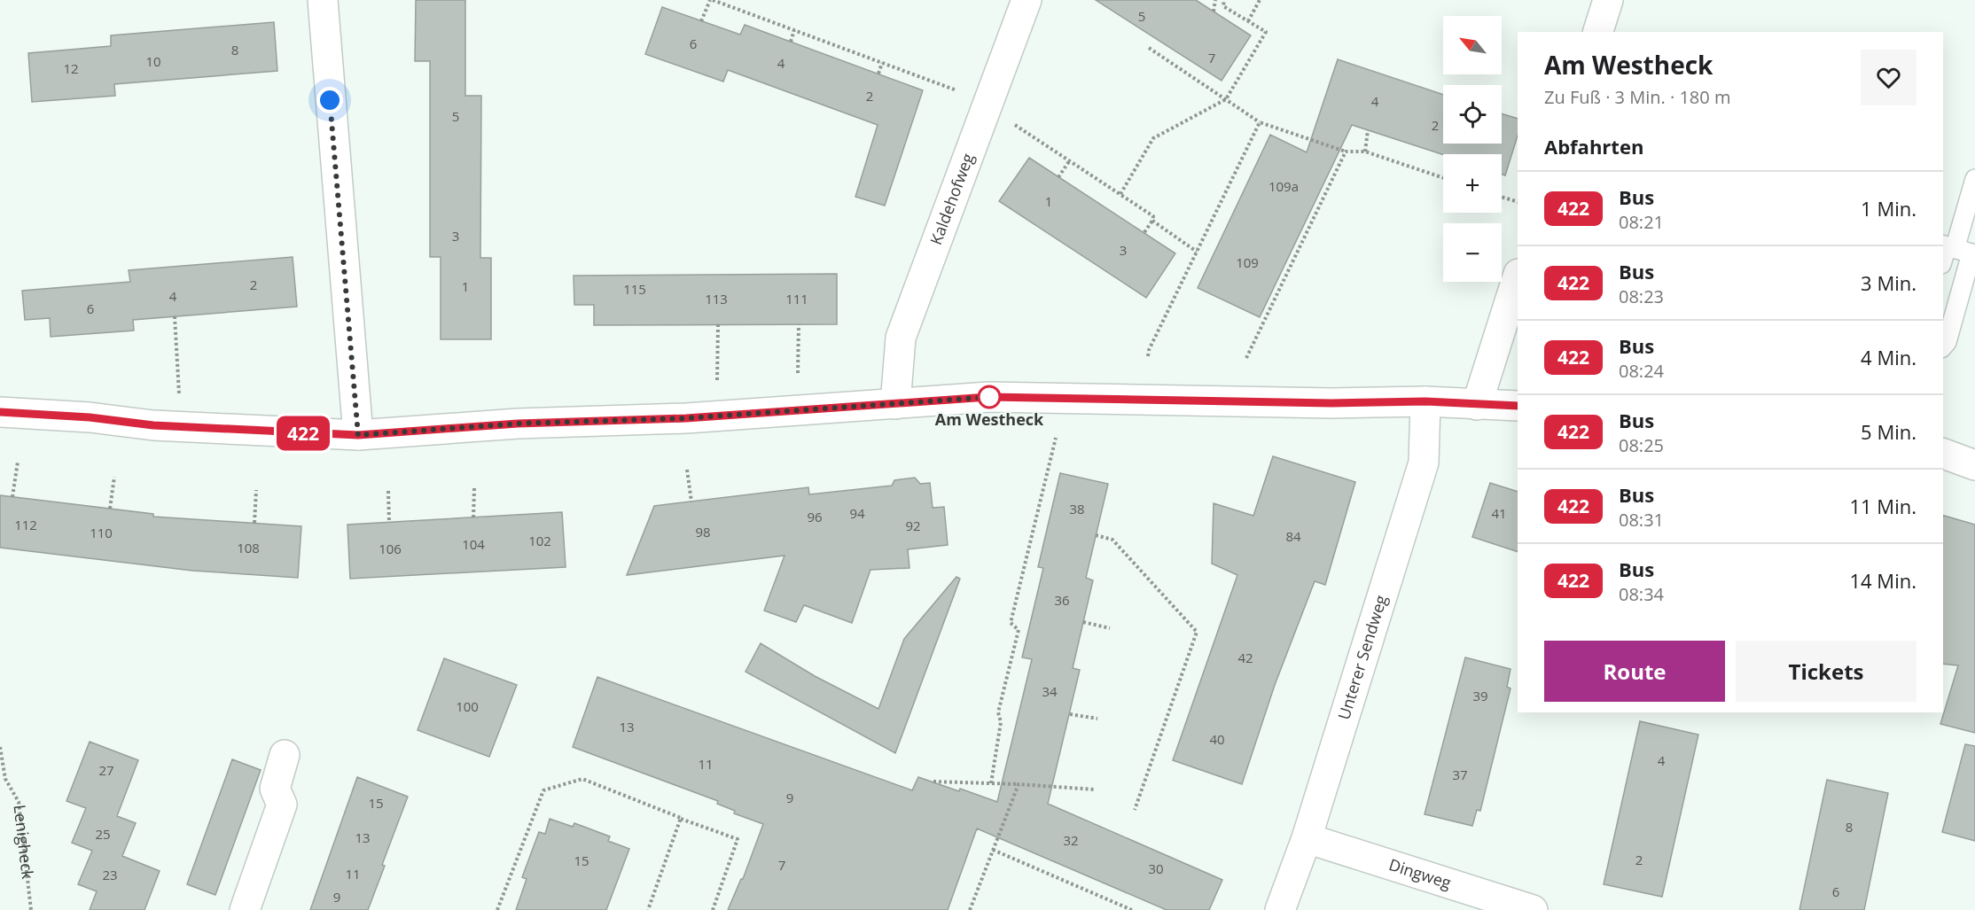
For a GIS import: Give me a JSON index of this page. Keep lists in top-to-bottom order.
{
  "streets": {
    "street": ["Kaldehofweg", "Unterer Sendweg", "Dingweg"],
    "path": ["Lenigheck"]
  },
  "crossings": [
    ["Unterer Sendweg", "Dingweg"]
  ],
  "places": ["Am Westheck"],
  "lines": ["bus line 422"],
  "house_numbers": [
    "5",
    "6",
    "8",
    "7",
    "10",
    "4",
    "12",
    "2",
    "4",
    "5",
    "2",
    "109a",
    "1",
    "3",
    "3",
    "109",
    "2",
    "1",
    "115",
    "4",
    "113",
    "111",
    "6",
    "38",
    "94",
    "41",
    "96",
    "112",
    "92",
    "98",
    "110",
    "84",
    "102",
    "104",
    "108",
    "106",
    "36",
    "42",
    "34",
    "39",
    "100",
    "13",
    "40",
    "4",
    "11",
    "27",
    "37",
    "9",
    "15",
    "8",
    "25",
    "13",
    "32",
    "2",
    "15",
    "7",
    "30",
    "11",
    "23",
    "6",
    "9"
  ],
  "north": "top left",
  "page": {
    "on_map": "422",
    "map_buttons": ["+", "−"],
    "heading": [
      ["Am Westheck", "Zu Fuß · 3 Min. · 180 m"],
      "Abfahrten"
    ],
    "list": [
      {
        "mark": "422",
        "name": "Bus",
        "note": "08:21",
        "value": "1 Min."
      },
      {
        "mark": "422",
        "name": "Bus",
        "note": "08:23",
        "value": "3 Min."
      },
      {
        "mark": "422",
        "name": "Bus",
        "note": "08:24",
        "value": "4 Min."
      },
      {
        "mark": "422",
        "name": "Bus",
        "note": "08:25",
        "value": "5 Min."
      },
      {
        "mark": "422",
        "name": "Bus",
        "note": "08:31",
        "value": "11 Min."
      },
      {
        "mark": "422",
        "name": "Bus",
        "note": "08:34",
        "value": "14 Min."
      }
    ],
    "buttons": ["Route", "Tickets"]
  }
}
